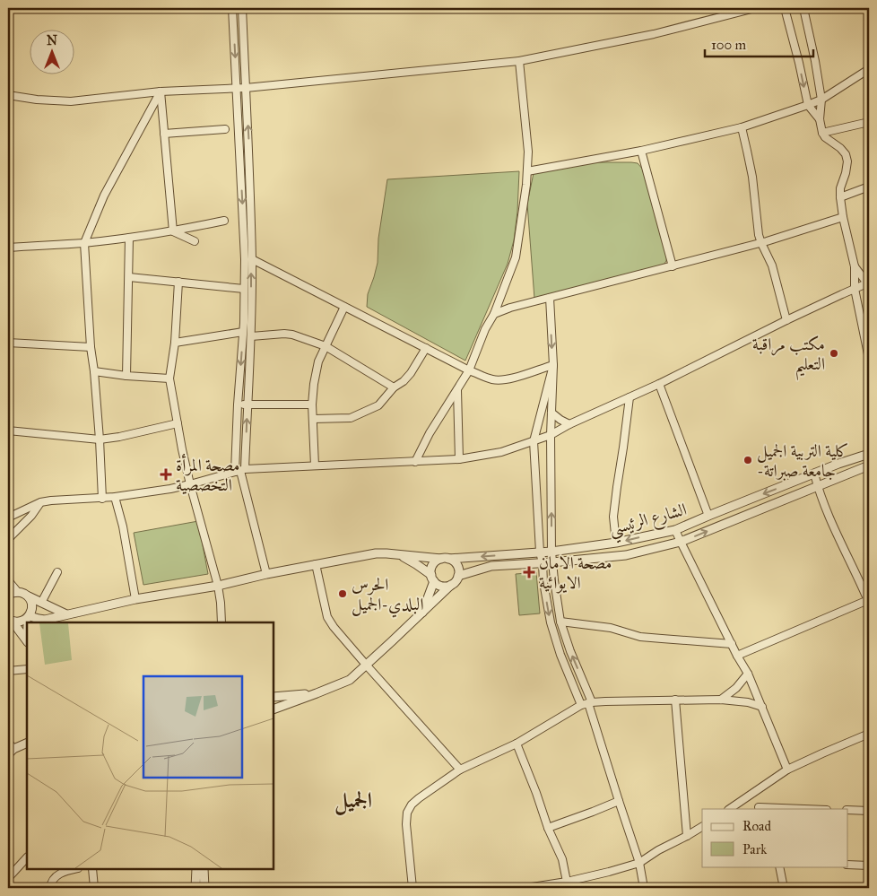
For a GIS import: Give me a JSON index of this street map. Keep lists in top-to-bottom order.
{
  "streets": {
    "street": ["الشارع الرئيسي"]
  },
  "districts": ["الجميل"],
  "places": {
    "other": ["مكتب مراقبة التعليم", "كلية التربية الجميل -جامعة صبراتة", "الحرس البلدي-الجميل"],
    "health": ["مصحة المرأة التخصصية", "مصحة الامان الايوائية"]
  },
  "legend": ["Road", "Park"],
  "scale_bar": "100 m",
  "north": "top"
}
